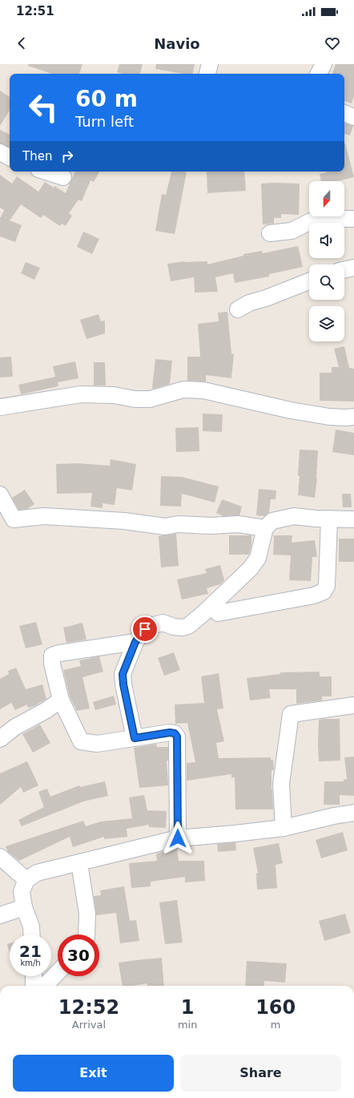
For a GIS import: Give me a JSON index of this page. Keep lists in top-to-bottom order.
{
  "north": "bottom",
  "page": {
    "status": "12:51",
    "header": "Navio",
    "turn": ["60 m", "Turn left"],
    "then": "Then",
    "speed": "21 km/h",
    "limit": "30",
    "eta": [
      "12:52",
      "Arrival",
      "1",
      "min",
      "160",
      "m"
    ],
    "buttons": ["Exit", "Share"]
  }
}
